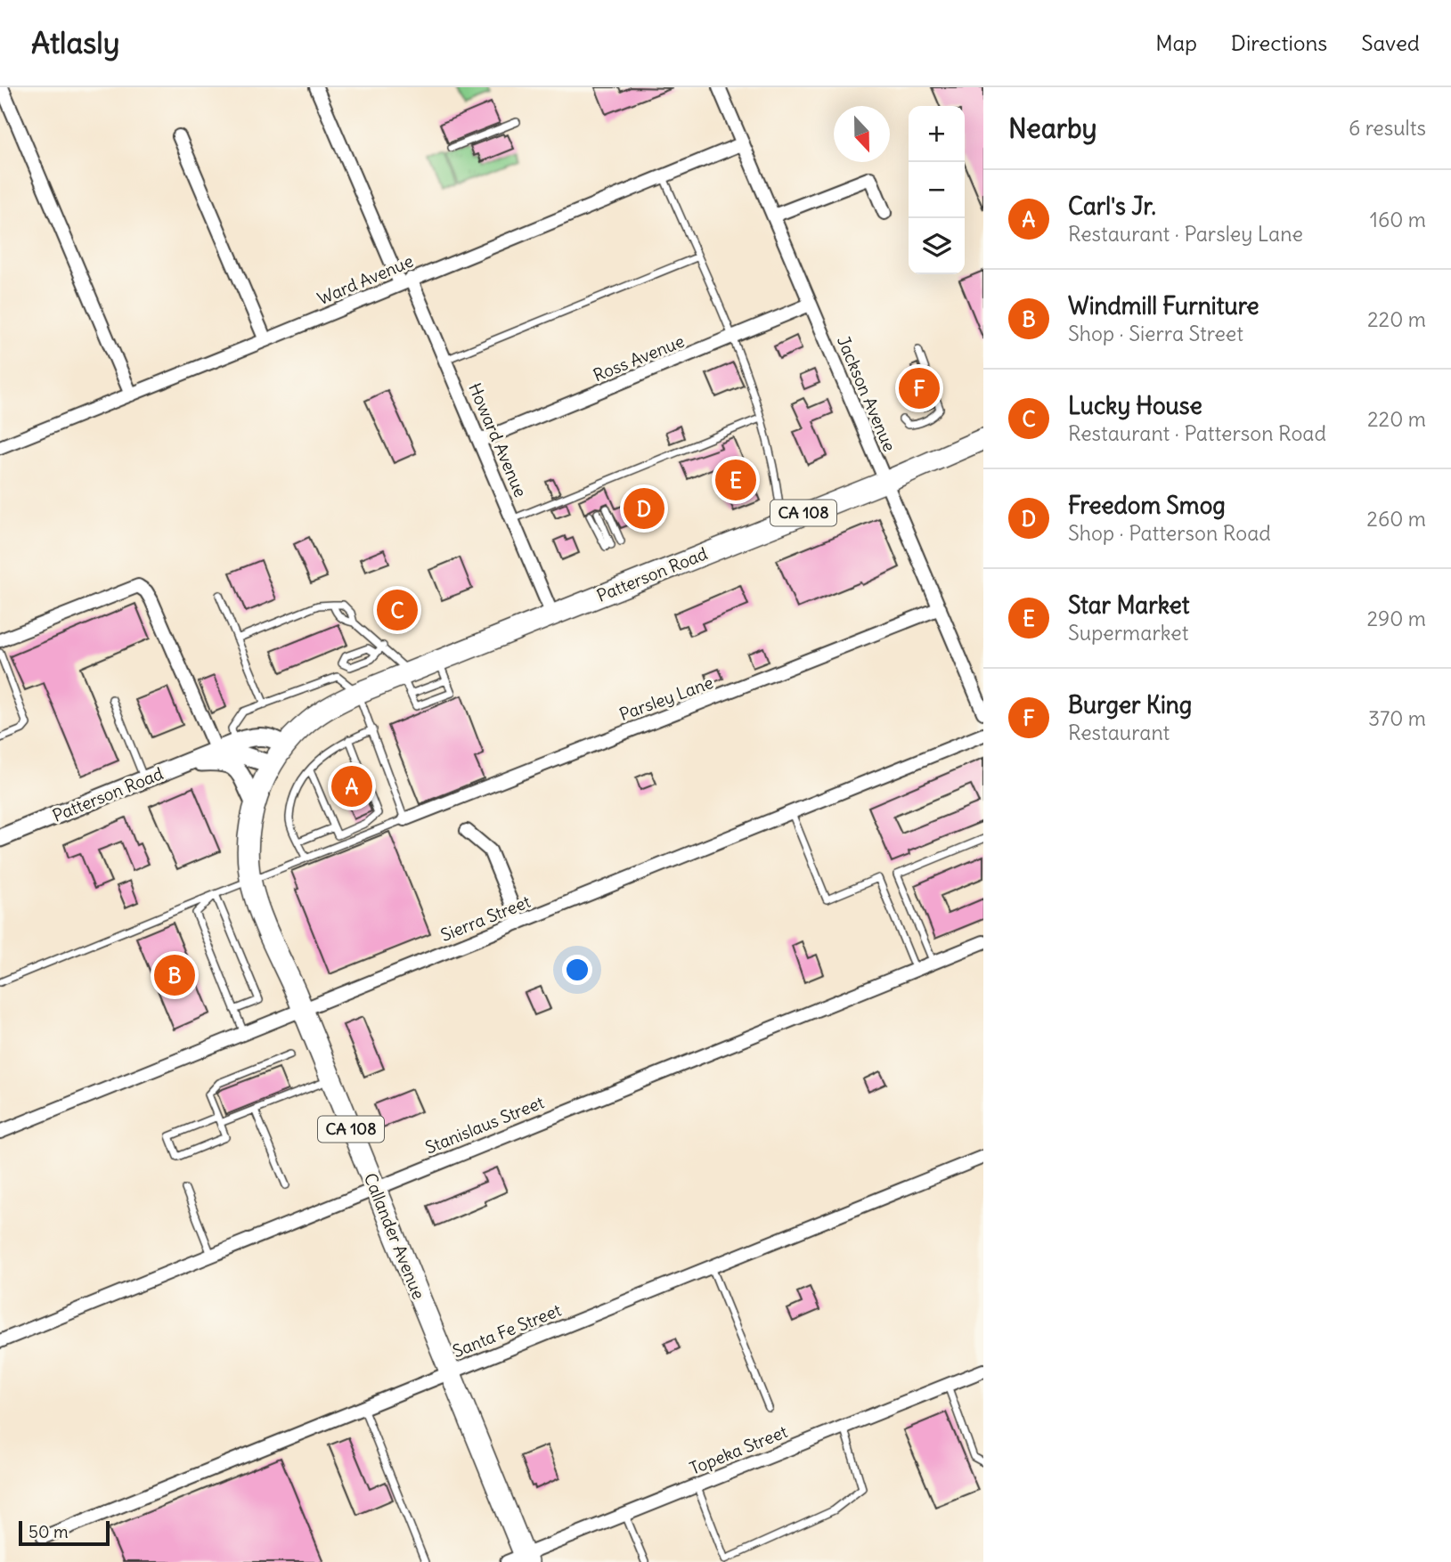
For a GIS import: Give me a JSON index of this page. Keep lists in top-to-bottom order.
{
  "streets": {
    "main road": ["CA 108", "Patterson Road", "Callander Avenue"],
    "street": [
      "Ward Avenue",
      "Ross Avenue",
      "Jackson Avenue",
      "Howard Avenue",
      "Parsley Lane",
      "Sierra Street",
      "Stanislaus Street",
      "Santa Fe Street",
      "Topeka Street"
    ]
  },
  "crossings": [
    ["Ward Avenue", "Jackson Avenue"],
    ["Ward Avenue", "Howard Avenue"],
    ["Ross Avenue", "Jackson Avenue"],
    ["Ross Avenue", "Howard Avenue"],
    ["Jackson Avenue", "Patterson Road"],
    ["Jackson Avenue", "Parsley Lane"],
    ["Howard Avenue", "Patterson Road"],
    ["Patterson Road", "Callander Avenue"],
    ["Sierra Street", "Callander Avenue"],
    ["Stanislaus Street", "Callander Avenue"],
    ["Callander Avenue", "Santa Fe Street"],
    ["Callander Avenue", "Topeka Street"]
  ],
  "scale_bar": "50 m",
  "north": "bottom",
  "page": {
    "header": "Atlasly",
    "nav": ["Map", "Directions", "Saved"],
    "heading": ["Nearby", "6 results"],
    "map_buttons": ["+", "−"],
    "list": [
      {
        "mark": "A",
        "name": "Carl's Jr.",
        "note": "Restaurant · Parsley Lane",
        "value": "160 m"
      },
      {
        "mark": "B",
        "name": "Windmill Furniture",
        "note": "Shop · Sierra Street",
        "value": "220 m"
      },
      {
        "mark": "C",
        "name": "Lucky House",
        "note": "Restaurant · Patterson Road",
        "value": "220 m"
      },
      {
        "mark": "D",
        "name": "Freedom Smog",
        "note": "Shop · Patterson Road",
        "value": "260 m"
      },
      {
        "mark": "E",
        "name": "Star Market",
        "note": "Supermarket",
        "value": "290 m"
      },
      {
        "mark": "F",
        "name": "Burger King",
        "note": "Restaurant",
        "value": "370 m"
      }
    ],
    "pins": [
      "F",
      "E",
      "D",
      "C",
      "A",
      "B"
    ],
    "scale": "50 m"
  }
}
